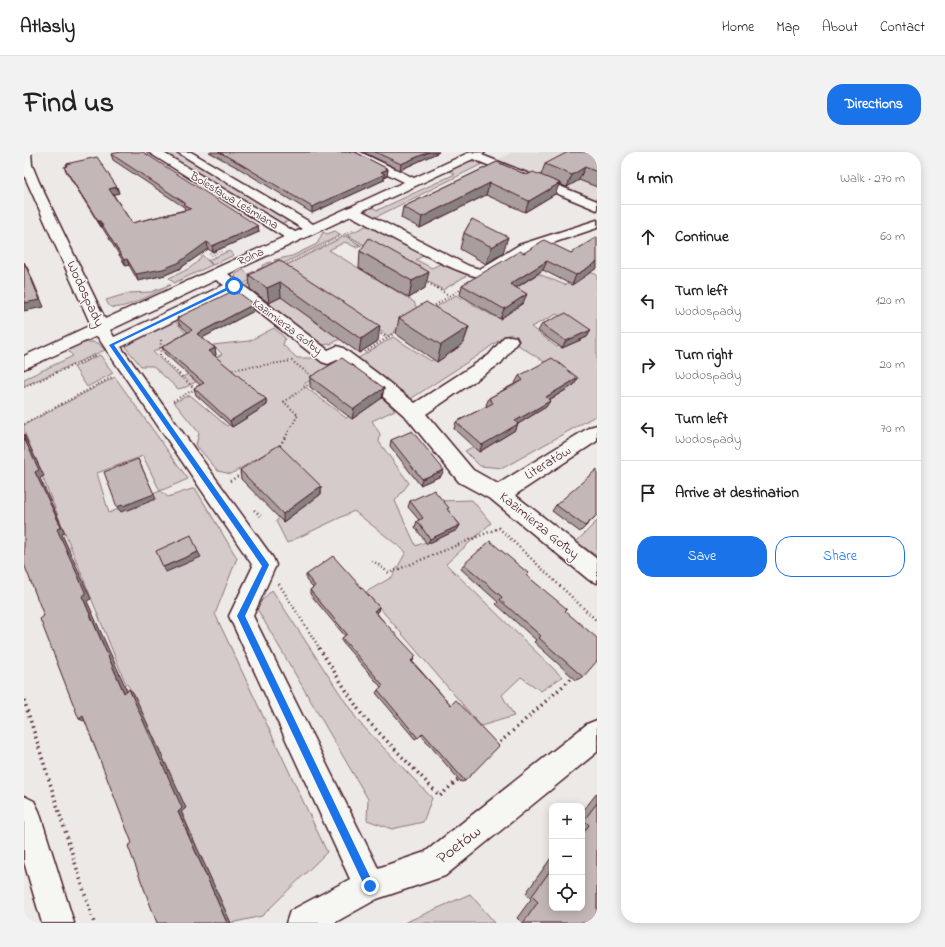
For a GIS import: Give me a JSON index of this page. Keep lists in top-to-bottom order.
{
  "streets": {
    "street": [
      "Bolesława Leśmiana",
      "Rolna",
      "Wodospady",
      "Kazimierza Gołby",
      "Literatów",
      "Poetów"
    ]
  },
  "crossings": [
    ["Bolesława Leśmiana", "Rolna"],
    ["Rolna", "Wodospady"],
    ["Rolna", "Kazimierza Gołby"],
    ["Wodospady", "Poetów"],
    ["Kazimierza Gołby", "Literatów"]
  ],
  "page": {
    "header": "Atlasly",
    "nav": [
      "Home",
      "Map",
      "About",
      "Contact"
    ],
    "title": "Find us",
    "buttons": [
      "Directions",
      ["Save", "Share"]
    ],
    "heading": ["4 min", "Walk · 270 m"],
    "list": [
      ["Continue", "60 m"],
      ["Turn left", "Wodospady", "120 m"],
      ["Turn right", "Wodospady", "20 m"],
      ["Turn left", "Wodospady", "70 m"],
      "Arrive at destination"
    ],
    "map_buttons": ["+", "−"]
  }
}
